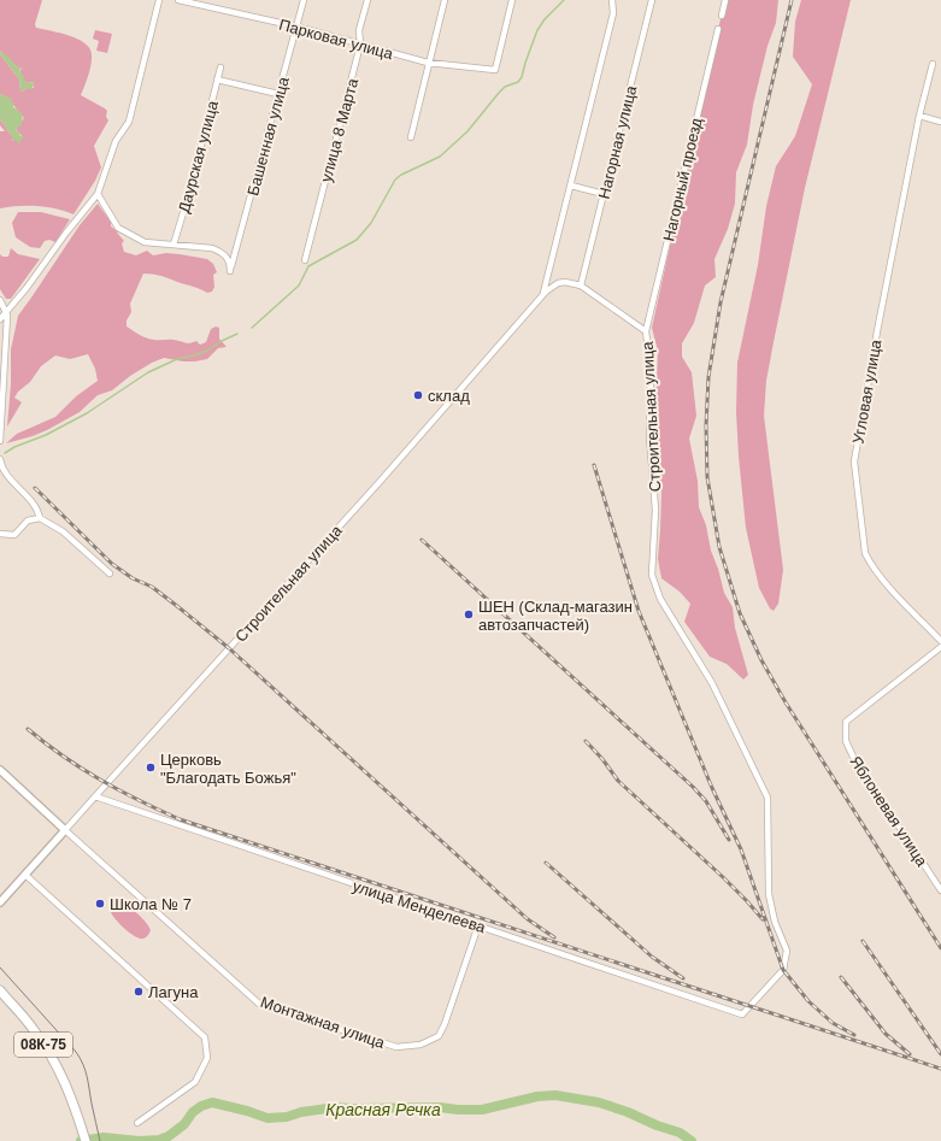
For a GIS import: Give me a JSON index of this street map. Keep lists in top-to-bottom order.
{
  "streets": {
    "main road": ["08К-75"],
    "street": [
      "Парковая улица",
      "улица 8 Марта",
      "Башенная улица",
      "Нагорная улица",
      "Даурская улица",
      "Нагорный проезд",
      "Угловая улица",
      "Строительная улица",
      "Яблоневая улица",
      "улица Менделеева",
      "Монтажная улица"
    ]
  },
  "crossings": [
    ["Парковая улица", "улица 8 Марта"],
    ["Парковая улица", "Башенная улица"],
    ["Башенная улица", "Даурская улица"],
    ["Нагорная улица", "Строительная улица"],
    ["Нагорный проезд", "Строительная улица"],
    ["Строительная улица", "улица Менделеева"],
    ["Строительная улица", "Монтажная улица"],
    ["улица Менделеева", "Монтажная улица"]
  ],
  "water": ["Красная Речка"],
  "places": [
    "склад",
    "ШЕН (Склад-магазин автозапчастей)",
    "Церковь \"Благодать Божья\"",
    "Школа № 7",
    "Лагуна"
  ]
}
